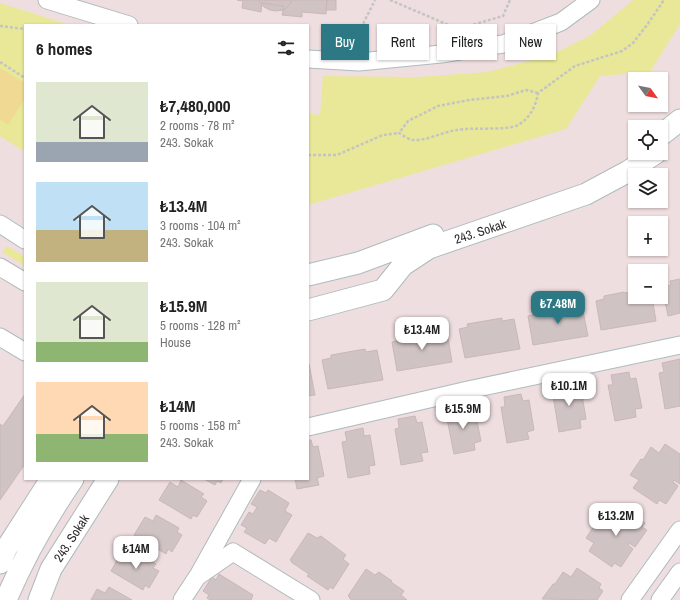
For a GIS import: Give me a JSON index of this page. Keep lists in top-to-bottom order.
{
  "streets": {
    "street": ["243. Sokak"]
  },
  "north": "bottom right",
  "page": {
    "chip": [
      "Buy",
      "Rent",
      "Filters",
      "New"
    ],
    "heading": "6 homes",
    "map_buttons": ["+", "−"],
    "list": [
      {
        "name": "₺7,480,000",
        "note": "2 rooms · 78 m² · 243. Sokak"
      },
      {
        "name": "₺13.4M",
        "note": "3 rooms · 104 m² · 243. Sokak"
      },
      {
        "name": "₺15.9M",
        "note": "5 rooms · 128 m² · House"
      },
      {
        "name": "₺14M",
        "note": "5 rooms · 158 m² · 243. Sokak"
      }
    ],
    "price": [
      "₺7.48M",
      "₺13.4M",
      "₺10.1M",
      "₺15.9M",
      "₺13.2M",
      "₺14M"
    ]
  }
}
